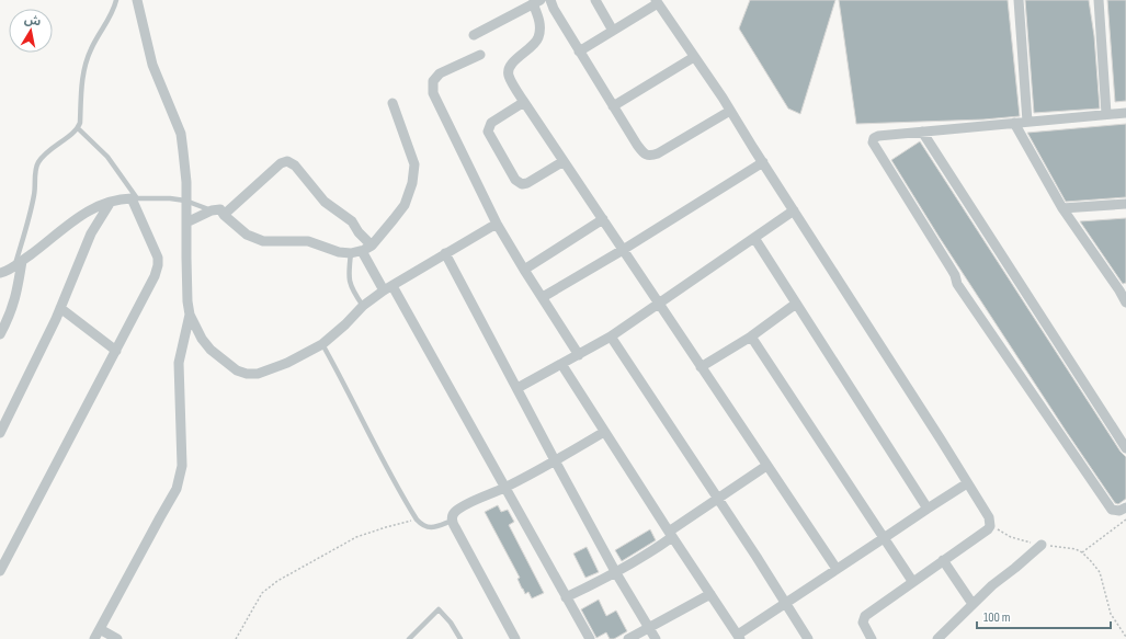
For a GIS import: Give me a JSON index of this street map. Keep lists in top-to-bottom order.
{
  "scale_bar": "100 m",
  "north": "top"
}
